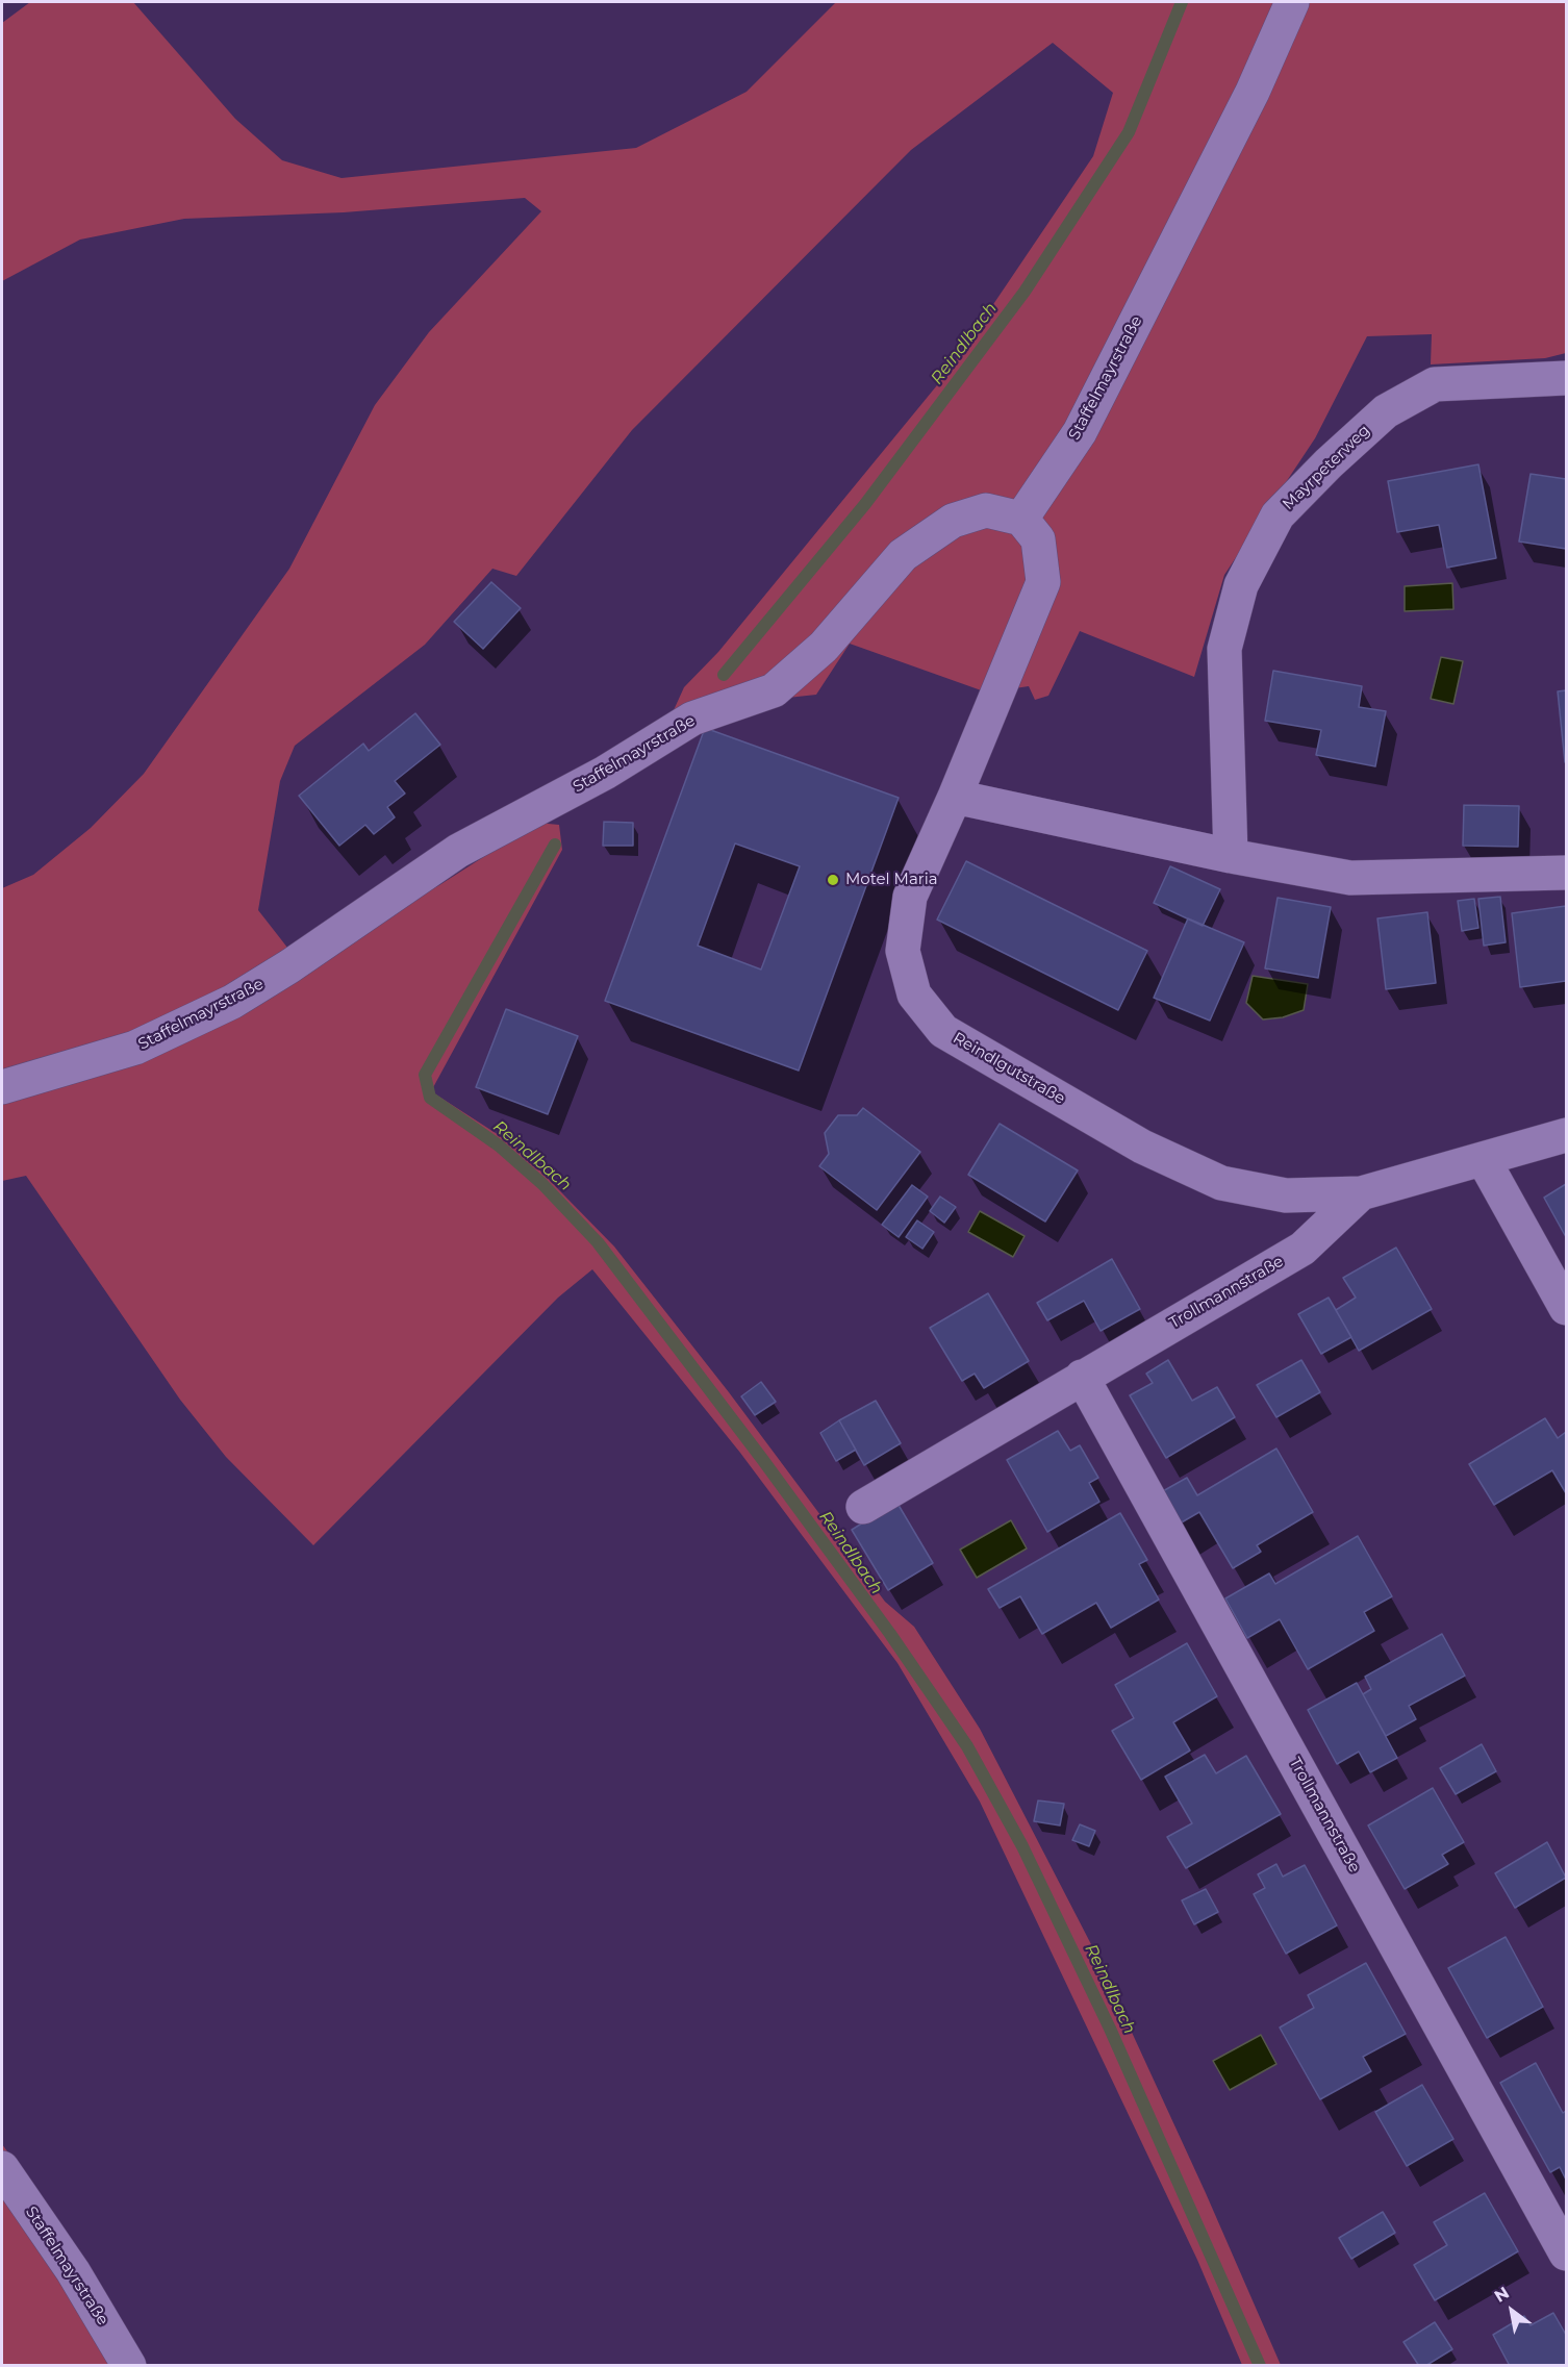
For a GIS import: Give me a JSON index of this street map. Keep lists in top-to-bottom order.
{
  "streets": {
    "street": [
      "Staffelmayrstraße",
      "Mayrpeterweg",
      "Reindlgutstraße",
      "Trollmannstraße"
    ]
  },
  "crossings": [
    ["Staffelmayrstraße", "Reindlgutstraße"],
    ["Reindlgutstraße", "Trollmannstraße"]
  ],
  "water": ["Reindlbach"],
  "places": ["Motel Maria"],
  "north": "top left"
}
